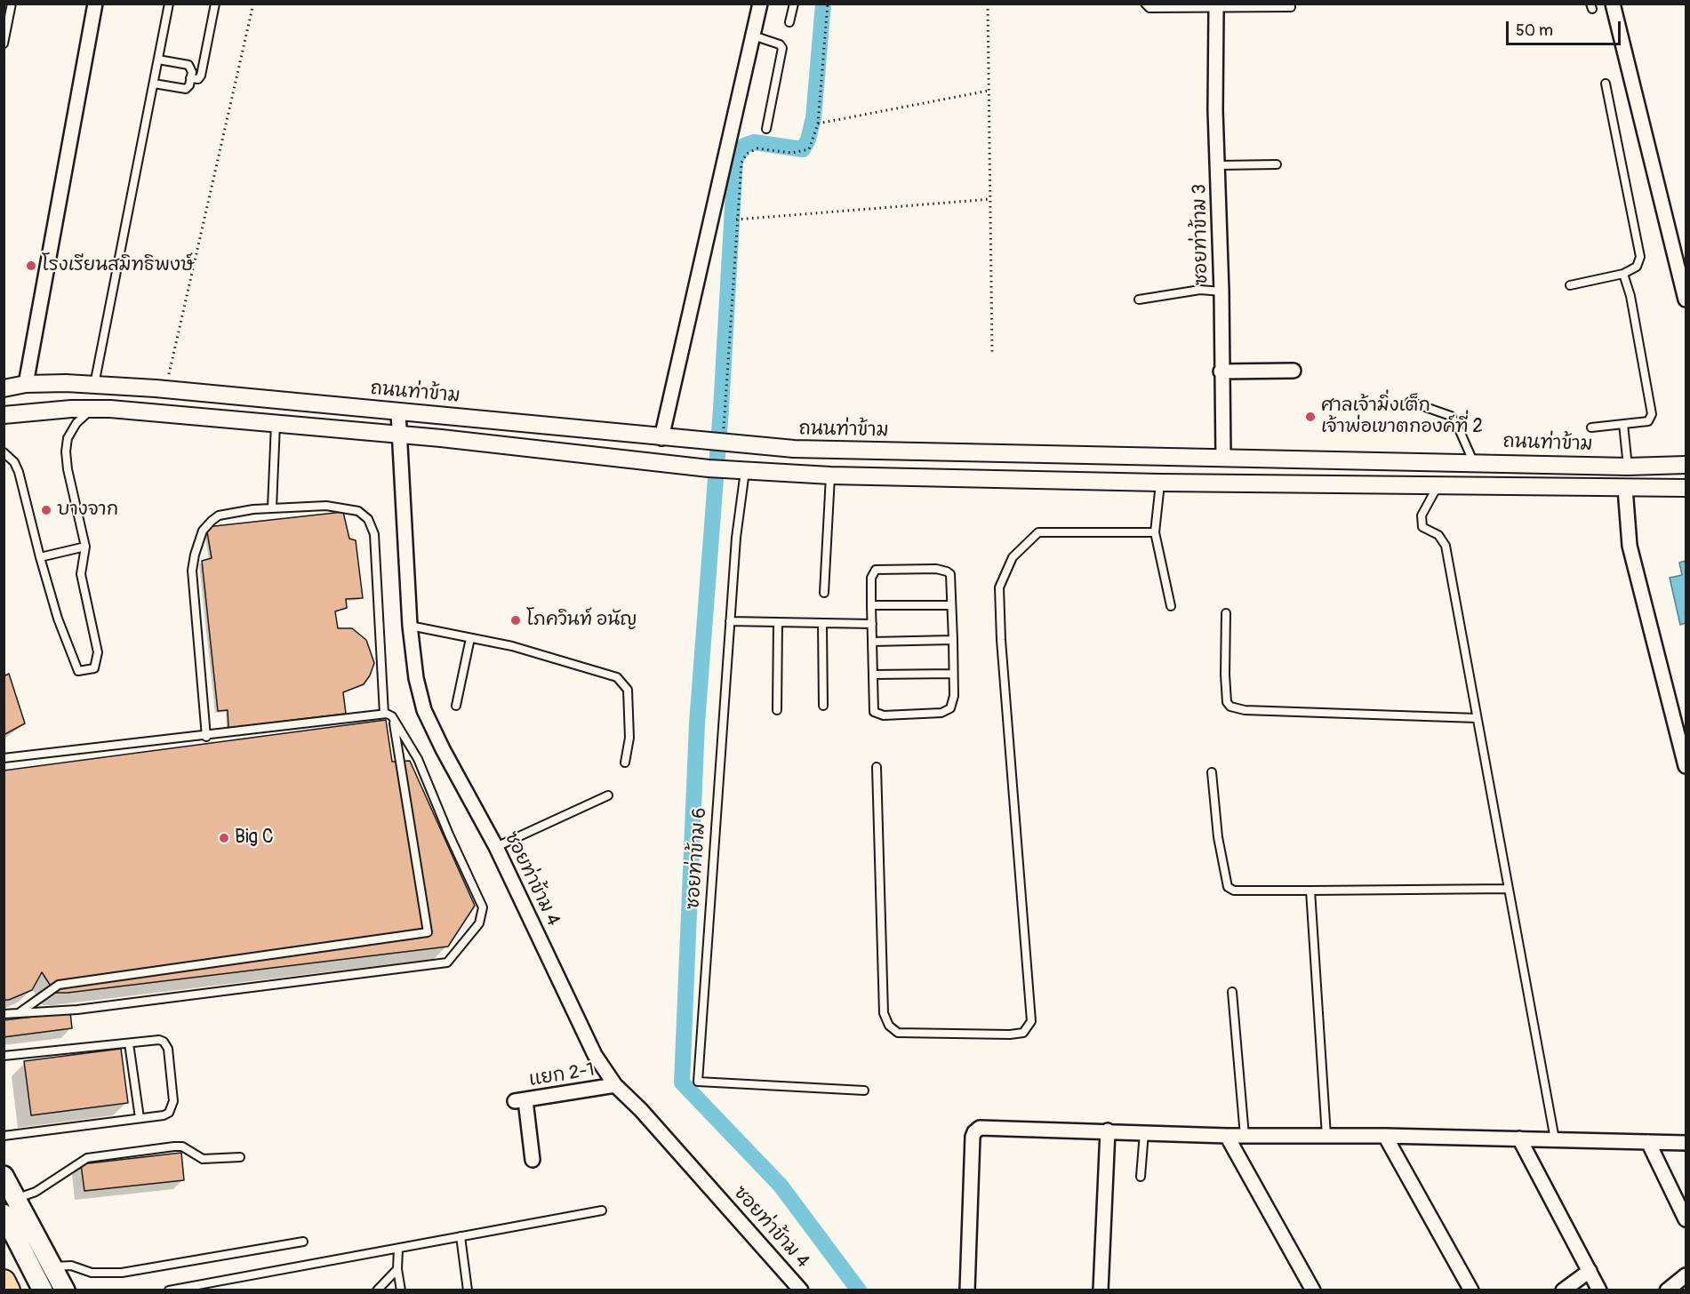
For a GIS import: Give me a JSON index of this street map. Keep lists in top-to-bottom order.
{
  "streets": {
    "street": [
      "ซอยท่าข้าม 3",
      "ถนนท่าข้าม",
      "ซอยท่าข้าม 4",
      "แยก 2-1"
    ],
    "lane": ["ซอยท่าข้าม 6"]
  },
  "crossings": [
    ["ซอยท่าข้าม 3", "ถนนท่าข้าม"],
    ["ถนนท่าข้าม", "ซอยท่าข้าม 4"],
    ["ซอยท่าข้าม 4", "แยก 2-1"]
  ],
  "places": [
    "โรงเรียนสมิทธิพงษ์",
    "ศาลเจ้ามิ่งเต็ก เจ้าพ่อเขาตกองค์ที่ 2",
    "บางจาก",
    "โภควินท์ อนัญ",
    "Big C"
  ],
  "scale_bar": "50 m"
}
